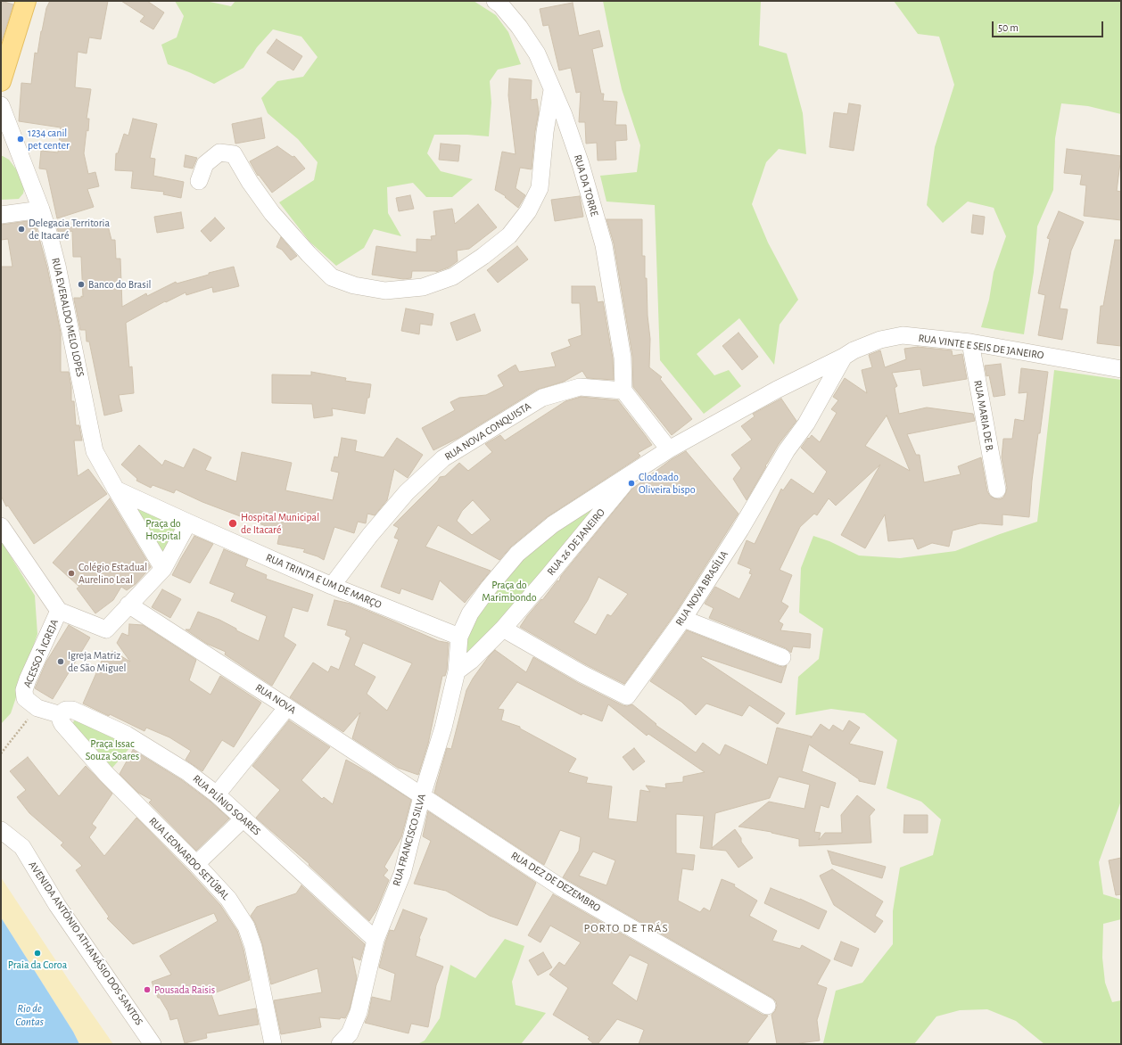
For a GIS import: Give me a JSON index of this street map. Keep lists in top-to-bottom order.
{
  "streets": {
    "street": [
      "RUA DA TORRE",
      "RUA EVERALDO MELO LOPES",
      "RUA VINTE E SEIS DE JANEIRO",
      "RUA MARIA DE B.",
      "RUA NOVA CONQUISTA",
      "RUA 26 DE JANEIRO",
      "RUA TRINTA E UM DE MARÇO",
      "RUA NOVA BRASÍLIA",
      "ACESSO À IGREJA",
      "RUA NOVA",
      "RUA PLÍNIO SOARES",
      "RUA FRANCISCO SILVA",
      "RUA LEONARDO SETÚBAL",
      "RUA DEZ DE DEZEMBRO",
      "AVENIDA ANTÔNIO ATHANÁSIO DOS SANTOS"
    ]
  },
  "crossings": [
    ["RUA DA TORRE", "RUA NOVA CONQUISTA"],
    ["RUA VINTE E SEIS DE JANEIRO", "RUA MARIA DE B."],
    ["RUA VINTE E SEIS DE JANEIRO", "RUA 26 DE JANEIRO"],
    ["RUA VINTE E SEIS DE JANEIRO", "RUA NOVA BRASÍLIA"],
    ["RUA NOVA CONQUISTA", "RUA TRINTA E UM DE MARÇO"],
    ["RUA 26 DE JANEIRO", "RUA TRINTA E UM DE MARÇO"],
    ["RUA 26 DE JANEIRO", "RUA NOVA BRASÍLIA"],
    ["RUA 26 DE JANEIRO", "RUA FRANCISCO SILVA"],
    ["ACESSO À IGREJA", "RUA PLÍNIO SOARES"],
    ["ACESSO À IGREJA", "RUA LEONARDO SETÚBAL"],
    ["RUA NOVA", "RUA FRANCISCO SILVA"],
    ["RUA NOVA", "RUA DEZ DE DEZEMBRO"],
    ["RUA PLÍNIO SOARES", "RUA FRANCISCO SILVA"],
    ["RUA PLÍNIO SOARES", "RUA LEONARDO SETÚBAL"],
    ["RUA FRANCISCO SILVA", "RUA DEZ DE DEZEMBRO"]
  ],
  "districts": ["PORTO DE TRÁS"],
  "water": ["Rio de Contas"],
  "parks": ["Praça do Hospital", "Praça do Marimbondo", "Praça Issac Souza Soares"],
  "places": [
    "1234 canil pet center",
    "Delegacia Territoria de Itacaré",
    "Banco do Brasil",
    "Clodoado Oliveira bispo",
    "Hospital Municipal de Itacaré",
    "Colégio Estadual Aurelino Leal",
    "Igreja Matriz de São Miguel",
    "Praia da Coroa",
    "Pousada Raisis"
  ],
  "scale_bar": "50 m"
}
